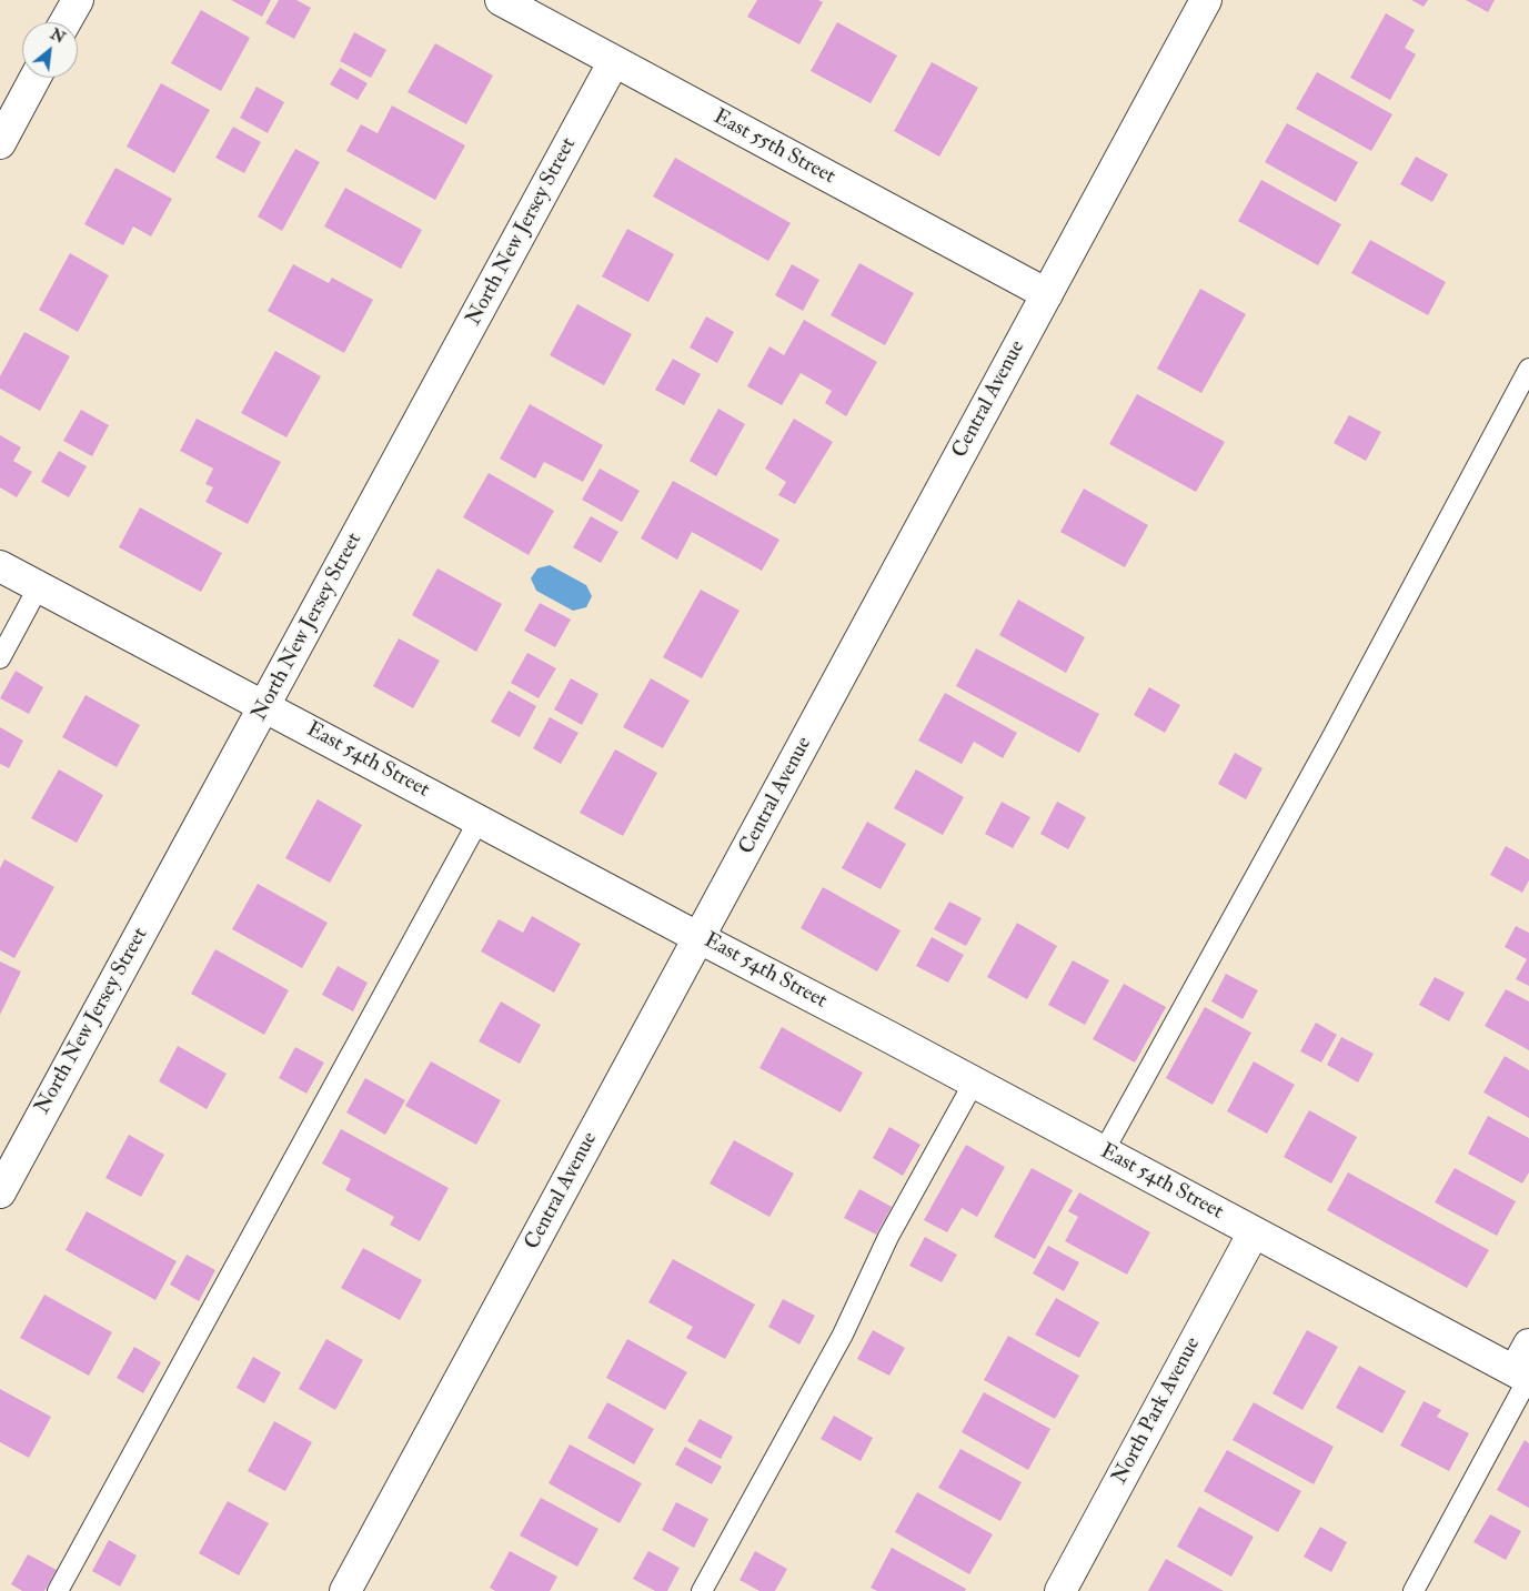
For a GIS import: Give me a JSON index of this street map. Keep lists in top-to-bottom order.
{
  "streets": {
    "street": [
      "East 55th Street",
      "North New Jersey Street",
      "Central Avenue",
      "East 54th Street",
      "North Park Avenue"
    ]
  },
  "crossings": [
    ["East 55th Street", "North New Jersey Street"],
    ["East 55th Street", "Central Avenue"],
    ["North New Jersey Street", "East 54th Street"],
    ["Central Avenue", "East 54th Street"],
    ["East 54th Street", "North Park Avenue"]
  ],
  "north": "top right"
}
